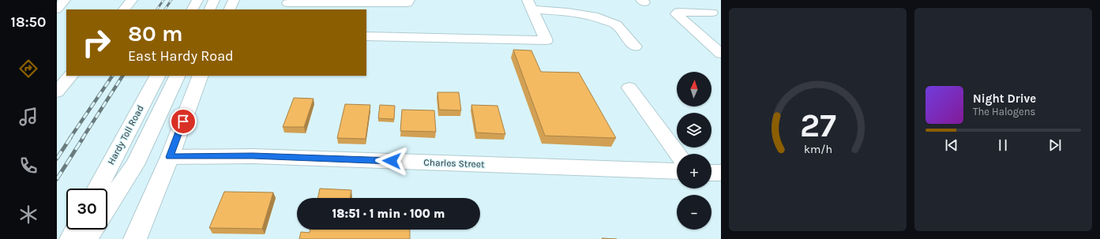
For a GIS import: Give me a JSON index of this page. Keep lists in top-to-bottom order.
{
  "streets": {
    "main road": ["Hardy Toll Road", "Charles Street"]
  },
  "north": "top",
  "page": {
    "tabs": "18:50",
    "turn": ["80 m", "East Hardy Road"],
    "map_buttons": ["+", "−"],
    "song": ["Night Drive", "The Halogens"],
    "limit": "30",
    "trip": "18:51 · 1 min · 100 m",
    "gauge": ["27", "km/h"]
  }
}
